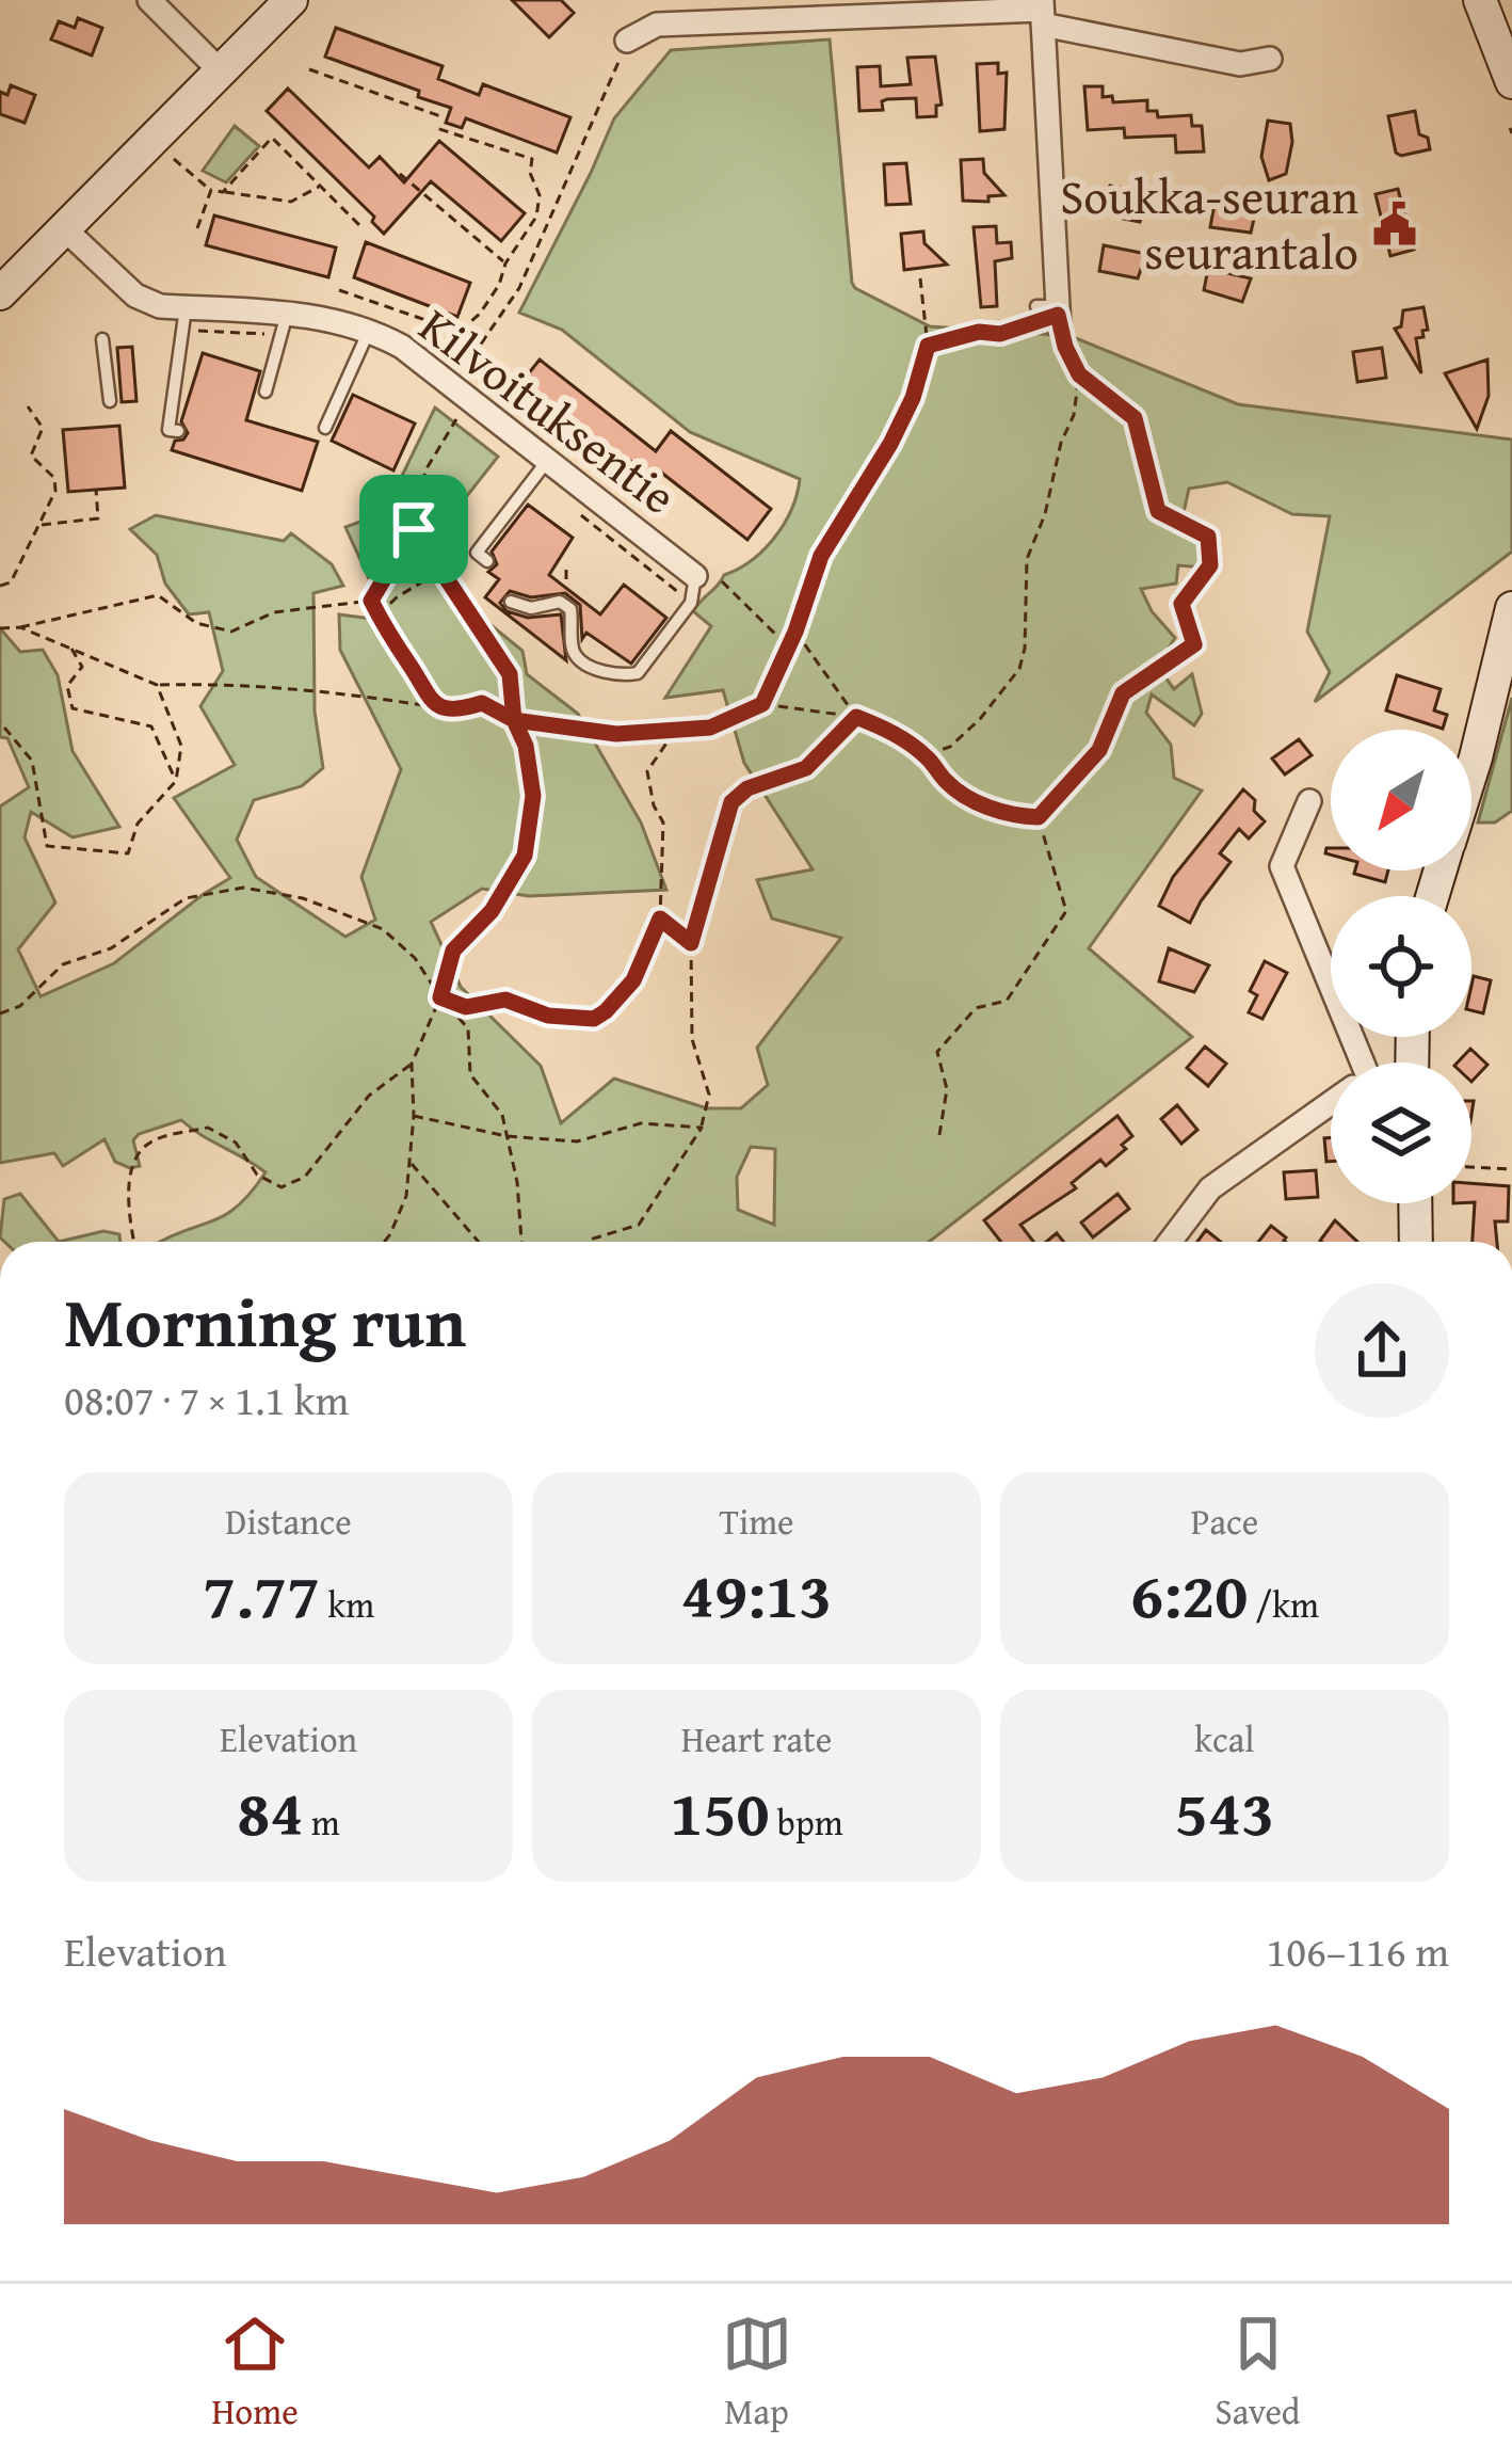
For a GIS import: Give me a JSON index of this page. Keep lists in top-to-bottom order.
{
  "streets": {
    "street": ["Kilvoituksentie"]
  },
  "places": {
    "public building": ["Soukka-seuran seurantalo"]
  },
  "north": "bottom left",
  "page": {
    "heading": ["Morning run", "08:07 · 7 × 1.1 km"],
    "stats": [
      ["Distance", "7.77 km"],
      ["Time", "49:13"],
      ["Pace", "6:20 /km"],
      ["Elevation", "84 m"],
      ["Heart rate", "150 bpm"],
      ["kcal", "543"]
    ],
    "chart": ["Elevation", "106–116 m"],
    "tabs": ["Home", "Map", "Saved"]
  }
}
